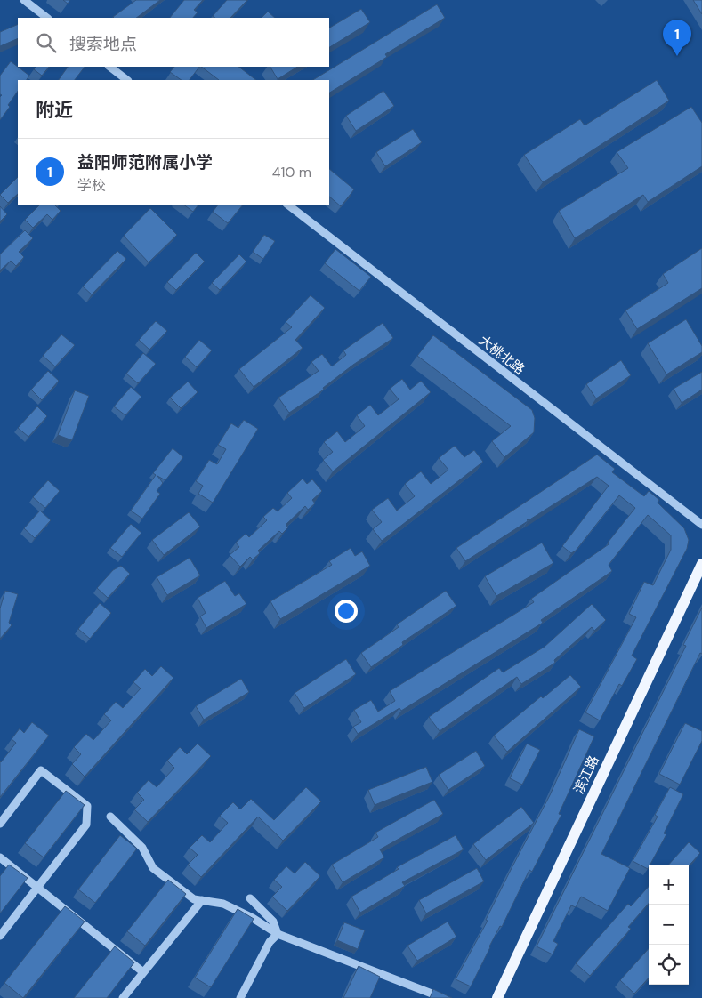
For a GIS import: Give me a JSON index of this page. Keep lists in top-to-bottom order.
{
  "streets": {
    "main road": ["滨江路"],
    "street": ["大桃北路"]
  },
  "page": {
    "search": "搜索地点",
    "pins": "1",
    "heading": "附近",
    "list": [
      {
        "mark": "1",
        "name": "益阳师范附属小学",
        "note": "学校",
        "value": "410 m"
      }
    ],
    "map_buttons": ["+", "−"]
  }
}
